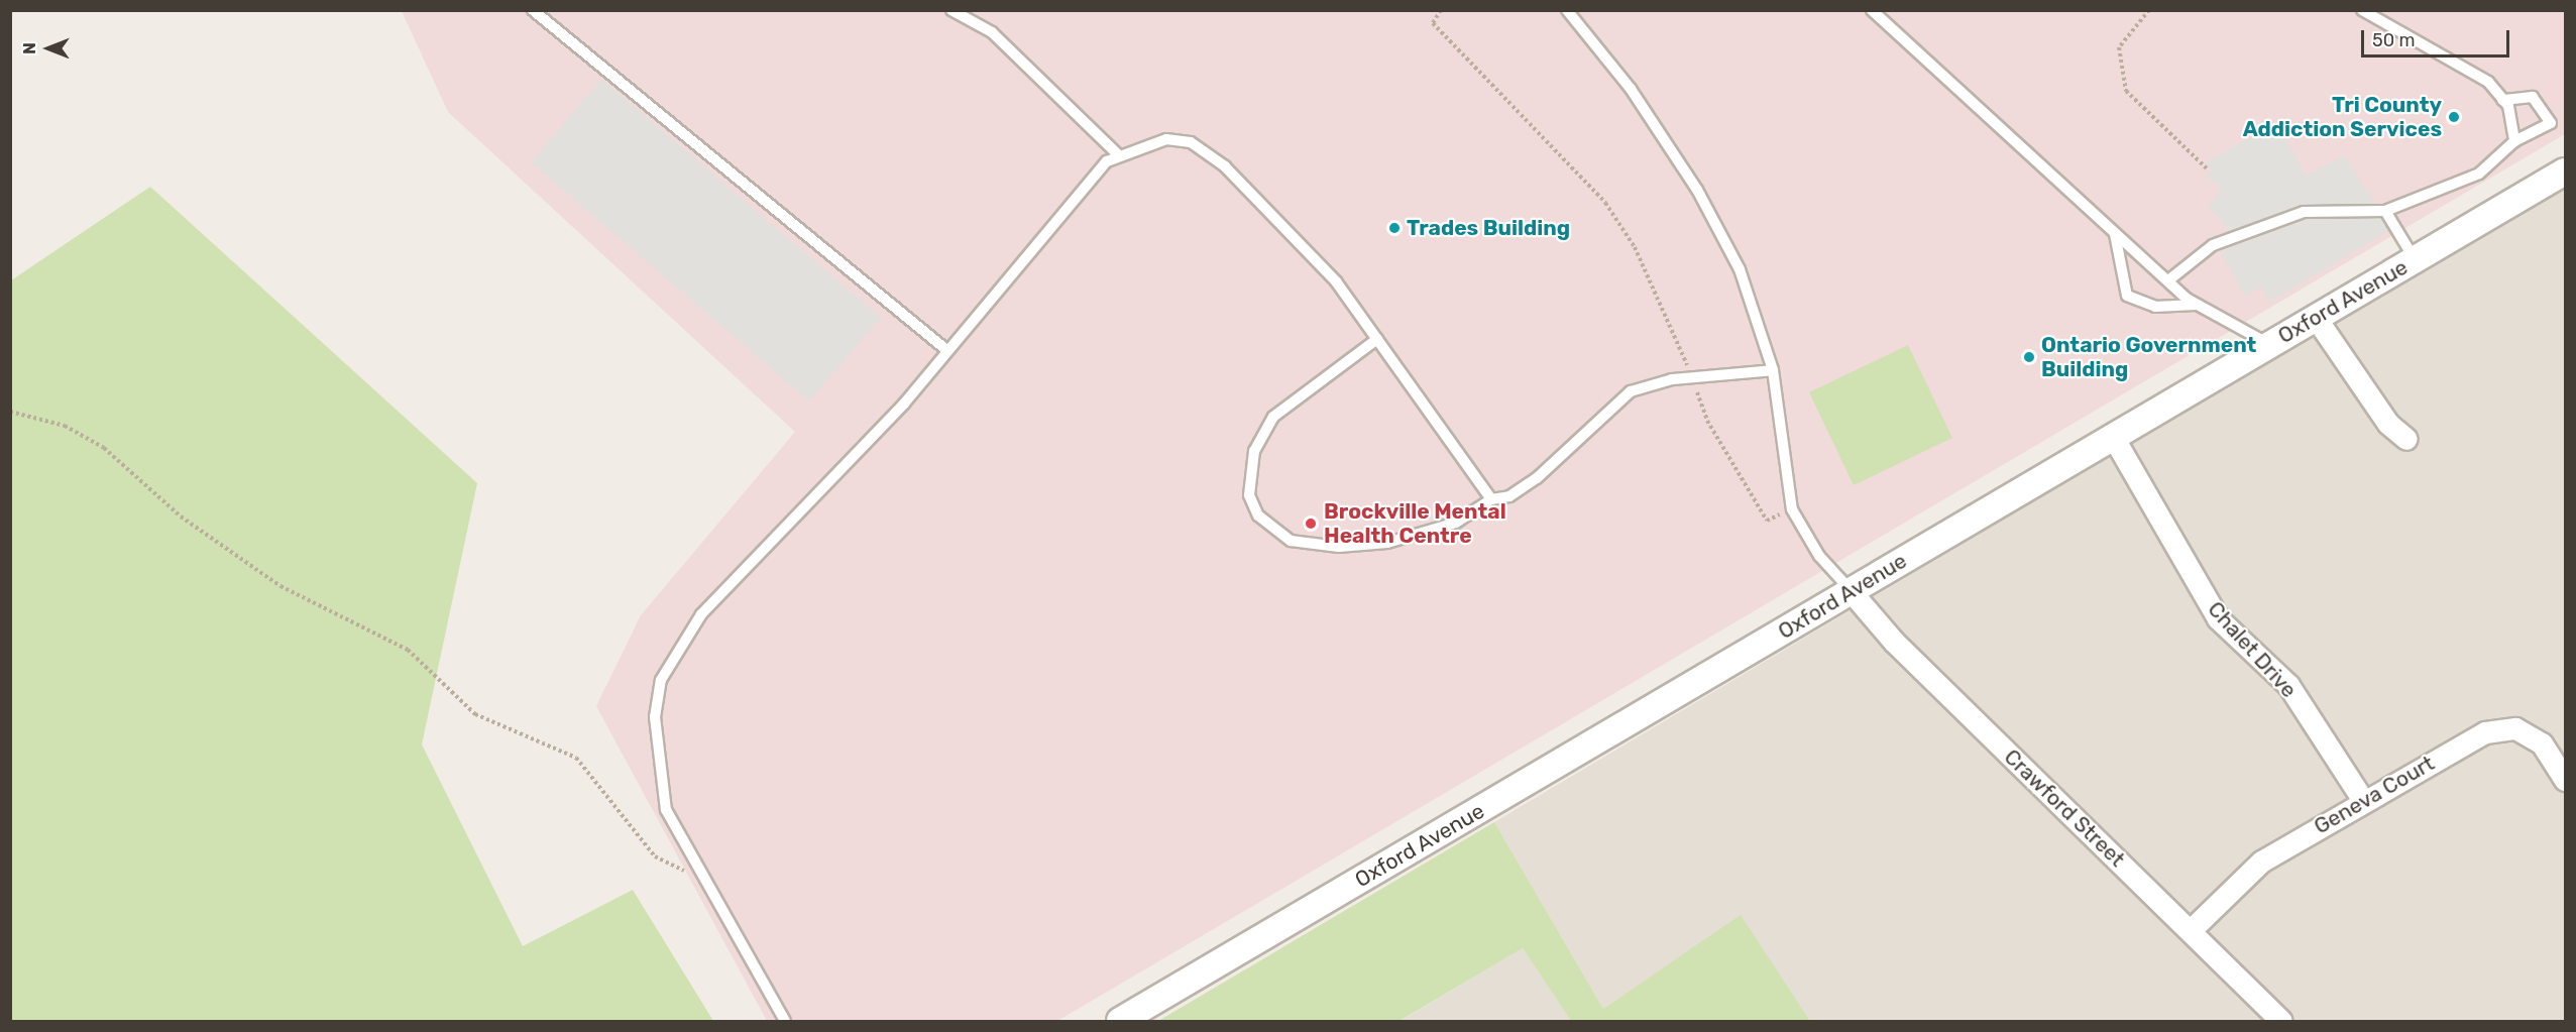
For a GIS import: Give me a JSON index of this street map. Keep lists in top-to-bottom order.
{
  "streets": {
    "street": [
      "Oxford Avenue",
      "Chalet Drive",
      "Geneva Court",
      "Crawford Street"
    ]
  },
  "crossings": [
    ["Oxford Avenue", "Chalet Drive"],
    ["Oxford Avenue", "Crawford Street"],
    ["Chalet Drive", "Geneva Court"],
    ["Geneva Court", "Crawford Street"]
  ],
  "places": [
    "Tri County Addiction Services",
    "Trades Building",
    "Ontario Government Building",
    "Brockville Mental Health Centre"
  ],
  "scale_bar": "50 m",
  "north": "left"
}
